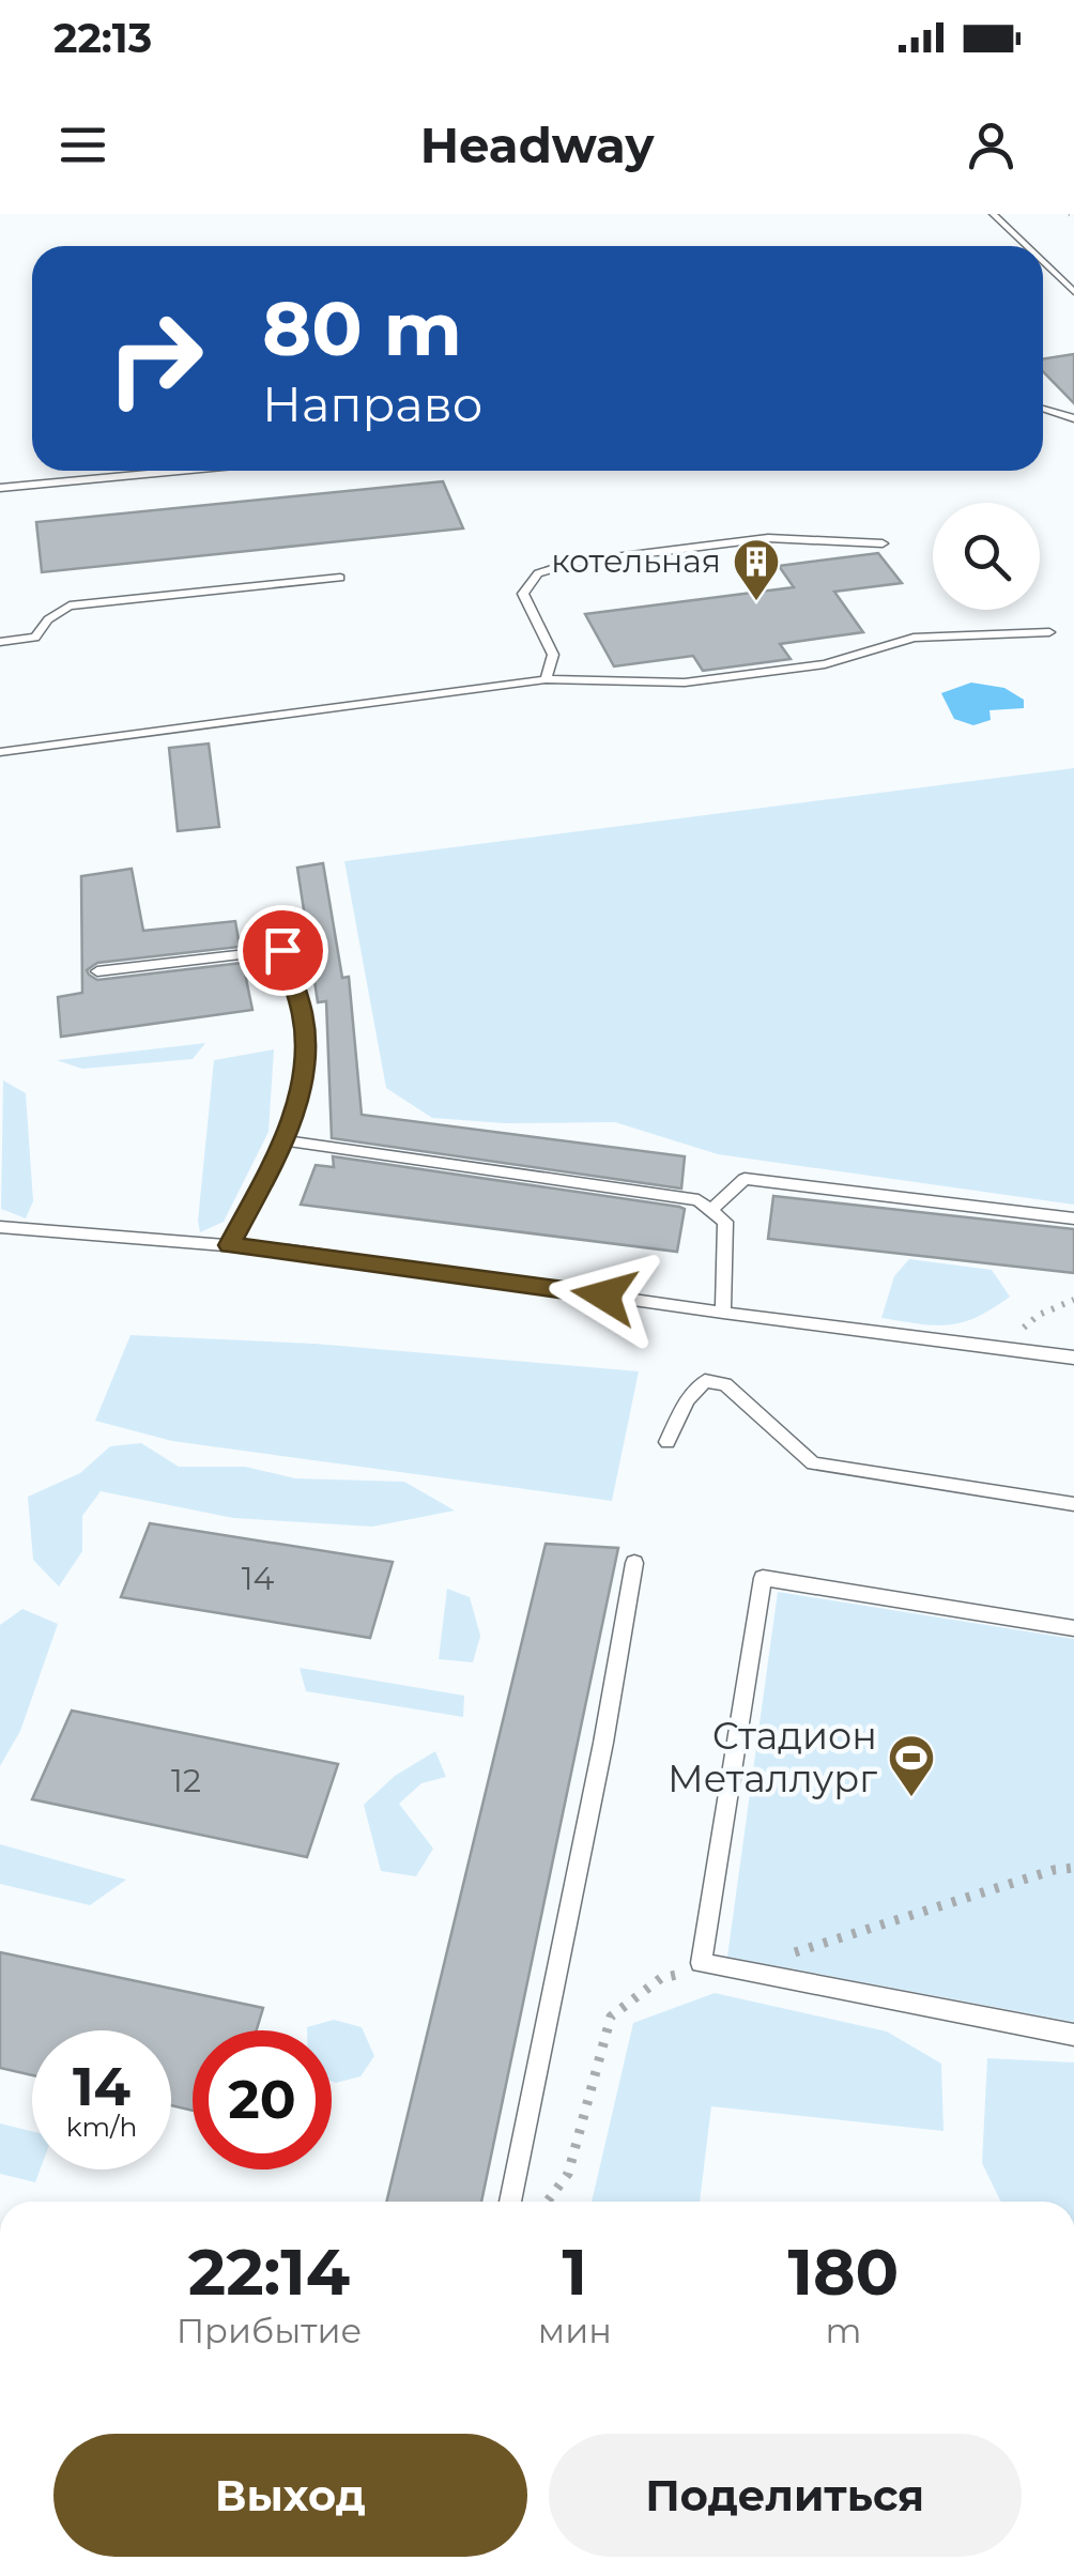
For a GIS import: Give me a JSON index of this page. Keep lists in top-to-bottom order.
{
  "places": {
    "building": ["котельная"],
    "sports": ["Стадион Металлург"]
  },
  "house_numbers": ["14", "12"],
  "page": {
    "status": "22:13",
    "header": "Headway",
    "turn": ["80 m", "Направо"],
    "speed": "14 km/h",
    "limit": "20",
    "eta": [
      "22:14",
      "Прибытие",
      "1",
      "мин",
      "180",
      "m"
    ],
    "buttons": ["Выход", "Поделиться"]
  }
}
